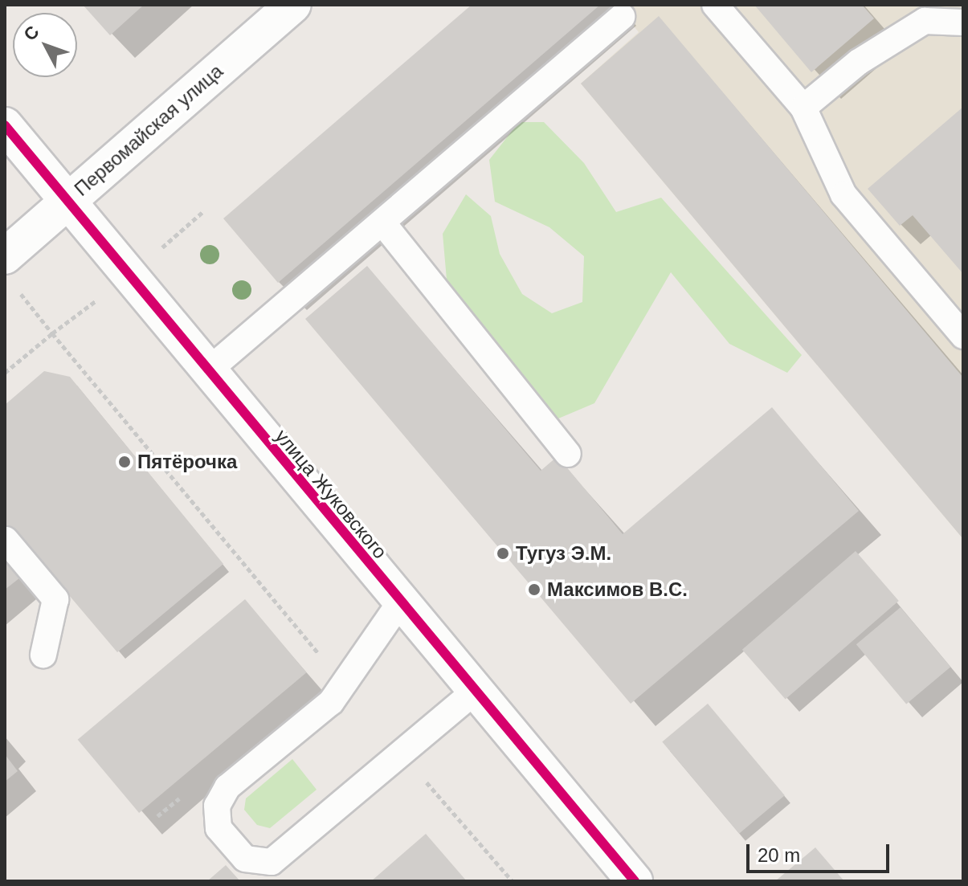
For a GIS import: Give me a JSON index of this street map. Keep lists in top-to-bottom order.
{
  "streets": {
    "street": ["Первомайская улица", "улица Жуковского"]
  },
  "crossings": [
    ["Первомайская улица", "улица Жуковского"]
  ],
  "places": ["Пятёрочка", "Тугуз Э.М.", "Максимов В.С."],
  "scale_bar": "20 m",
  "north": "top left"
}
